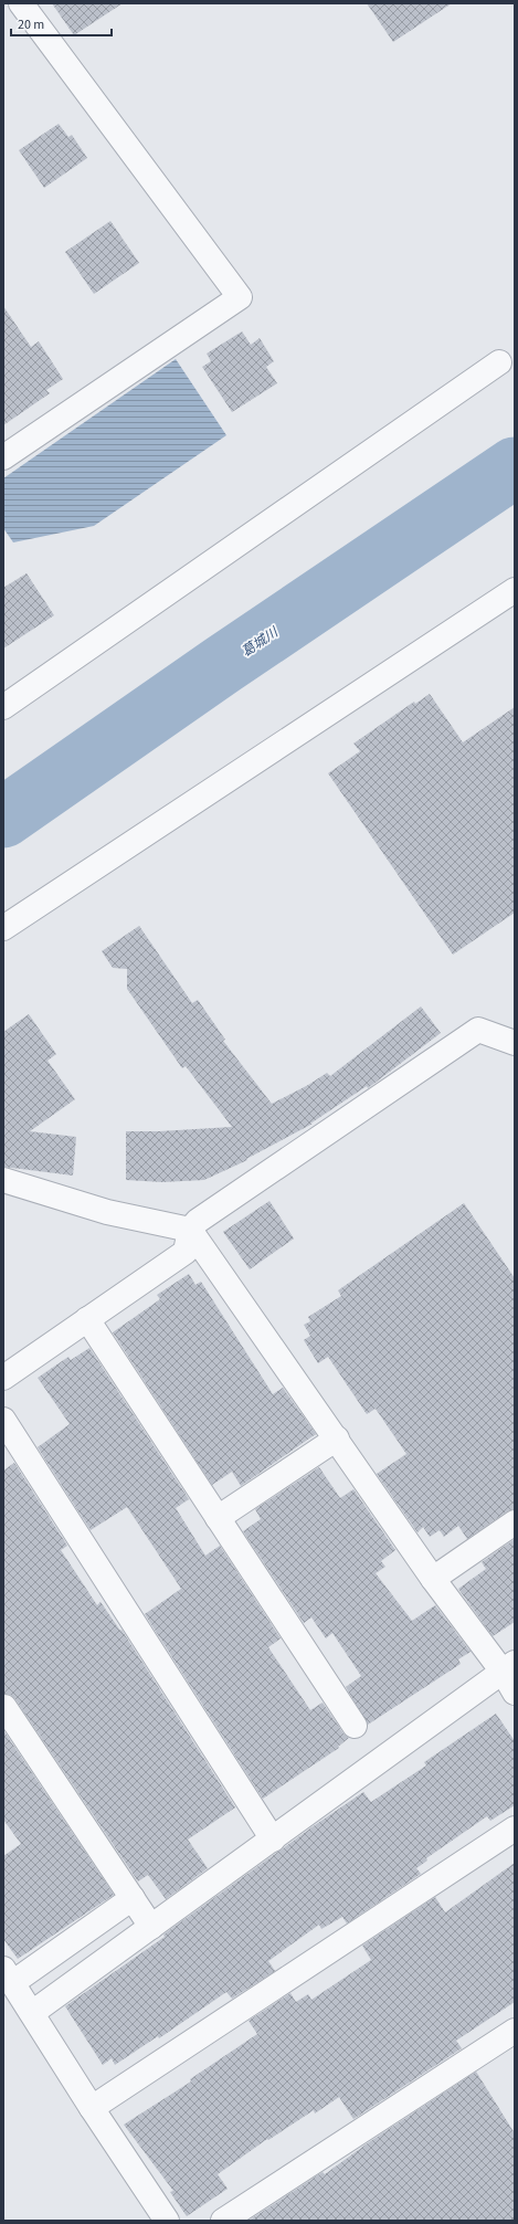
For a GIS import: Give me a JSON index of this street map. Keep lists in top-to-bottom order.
{
  "water": ["葛城川"],
  "scale_bar": "20 m"
}
